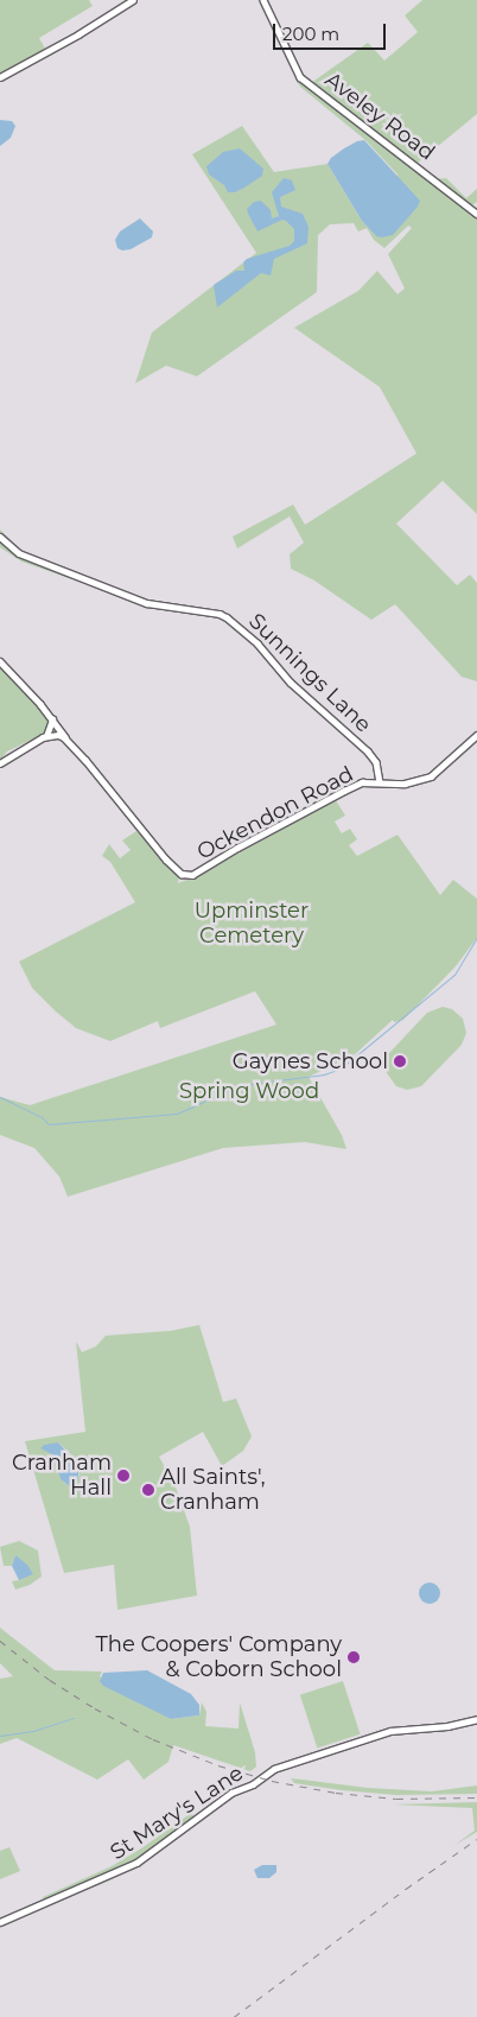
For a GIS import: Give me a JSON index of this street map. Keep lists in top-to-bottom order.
{
  "streets": {
    "main road": [
      "Aveley Road",
      "Sunnings Lane",
      "Ockendon Road",
      "St Mary's Lane"
    ]
  },
  "crossings": [
    ["Sunnings Lane", "Ockendon Road"]
  ],
  "parks": ["Upminster Cemetery", "Spring Wood"],
  "places": [
    "Gaynes School",
    "Cranham Hall",
    "All Saints', Cranham",
    "The Coopers' Company & Coborn School"
  ],
  "scale_bar": "200 m"
}
